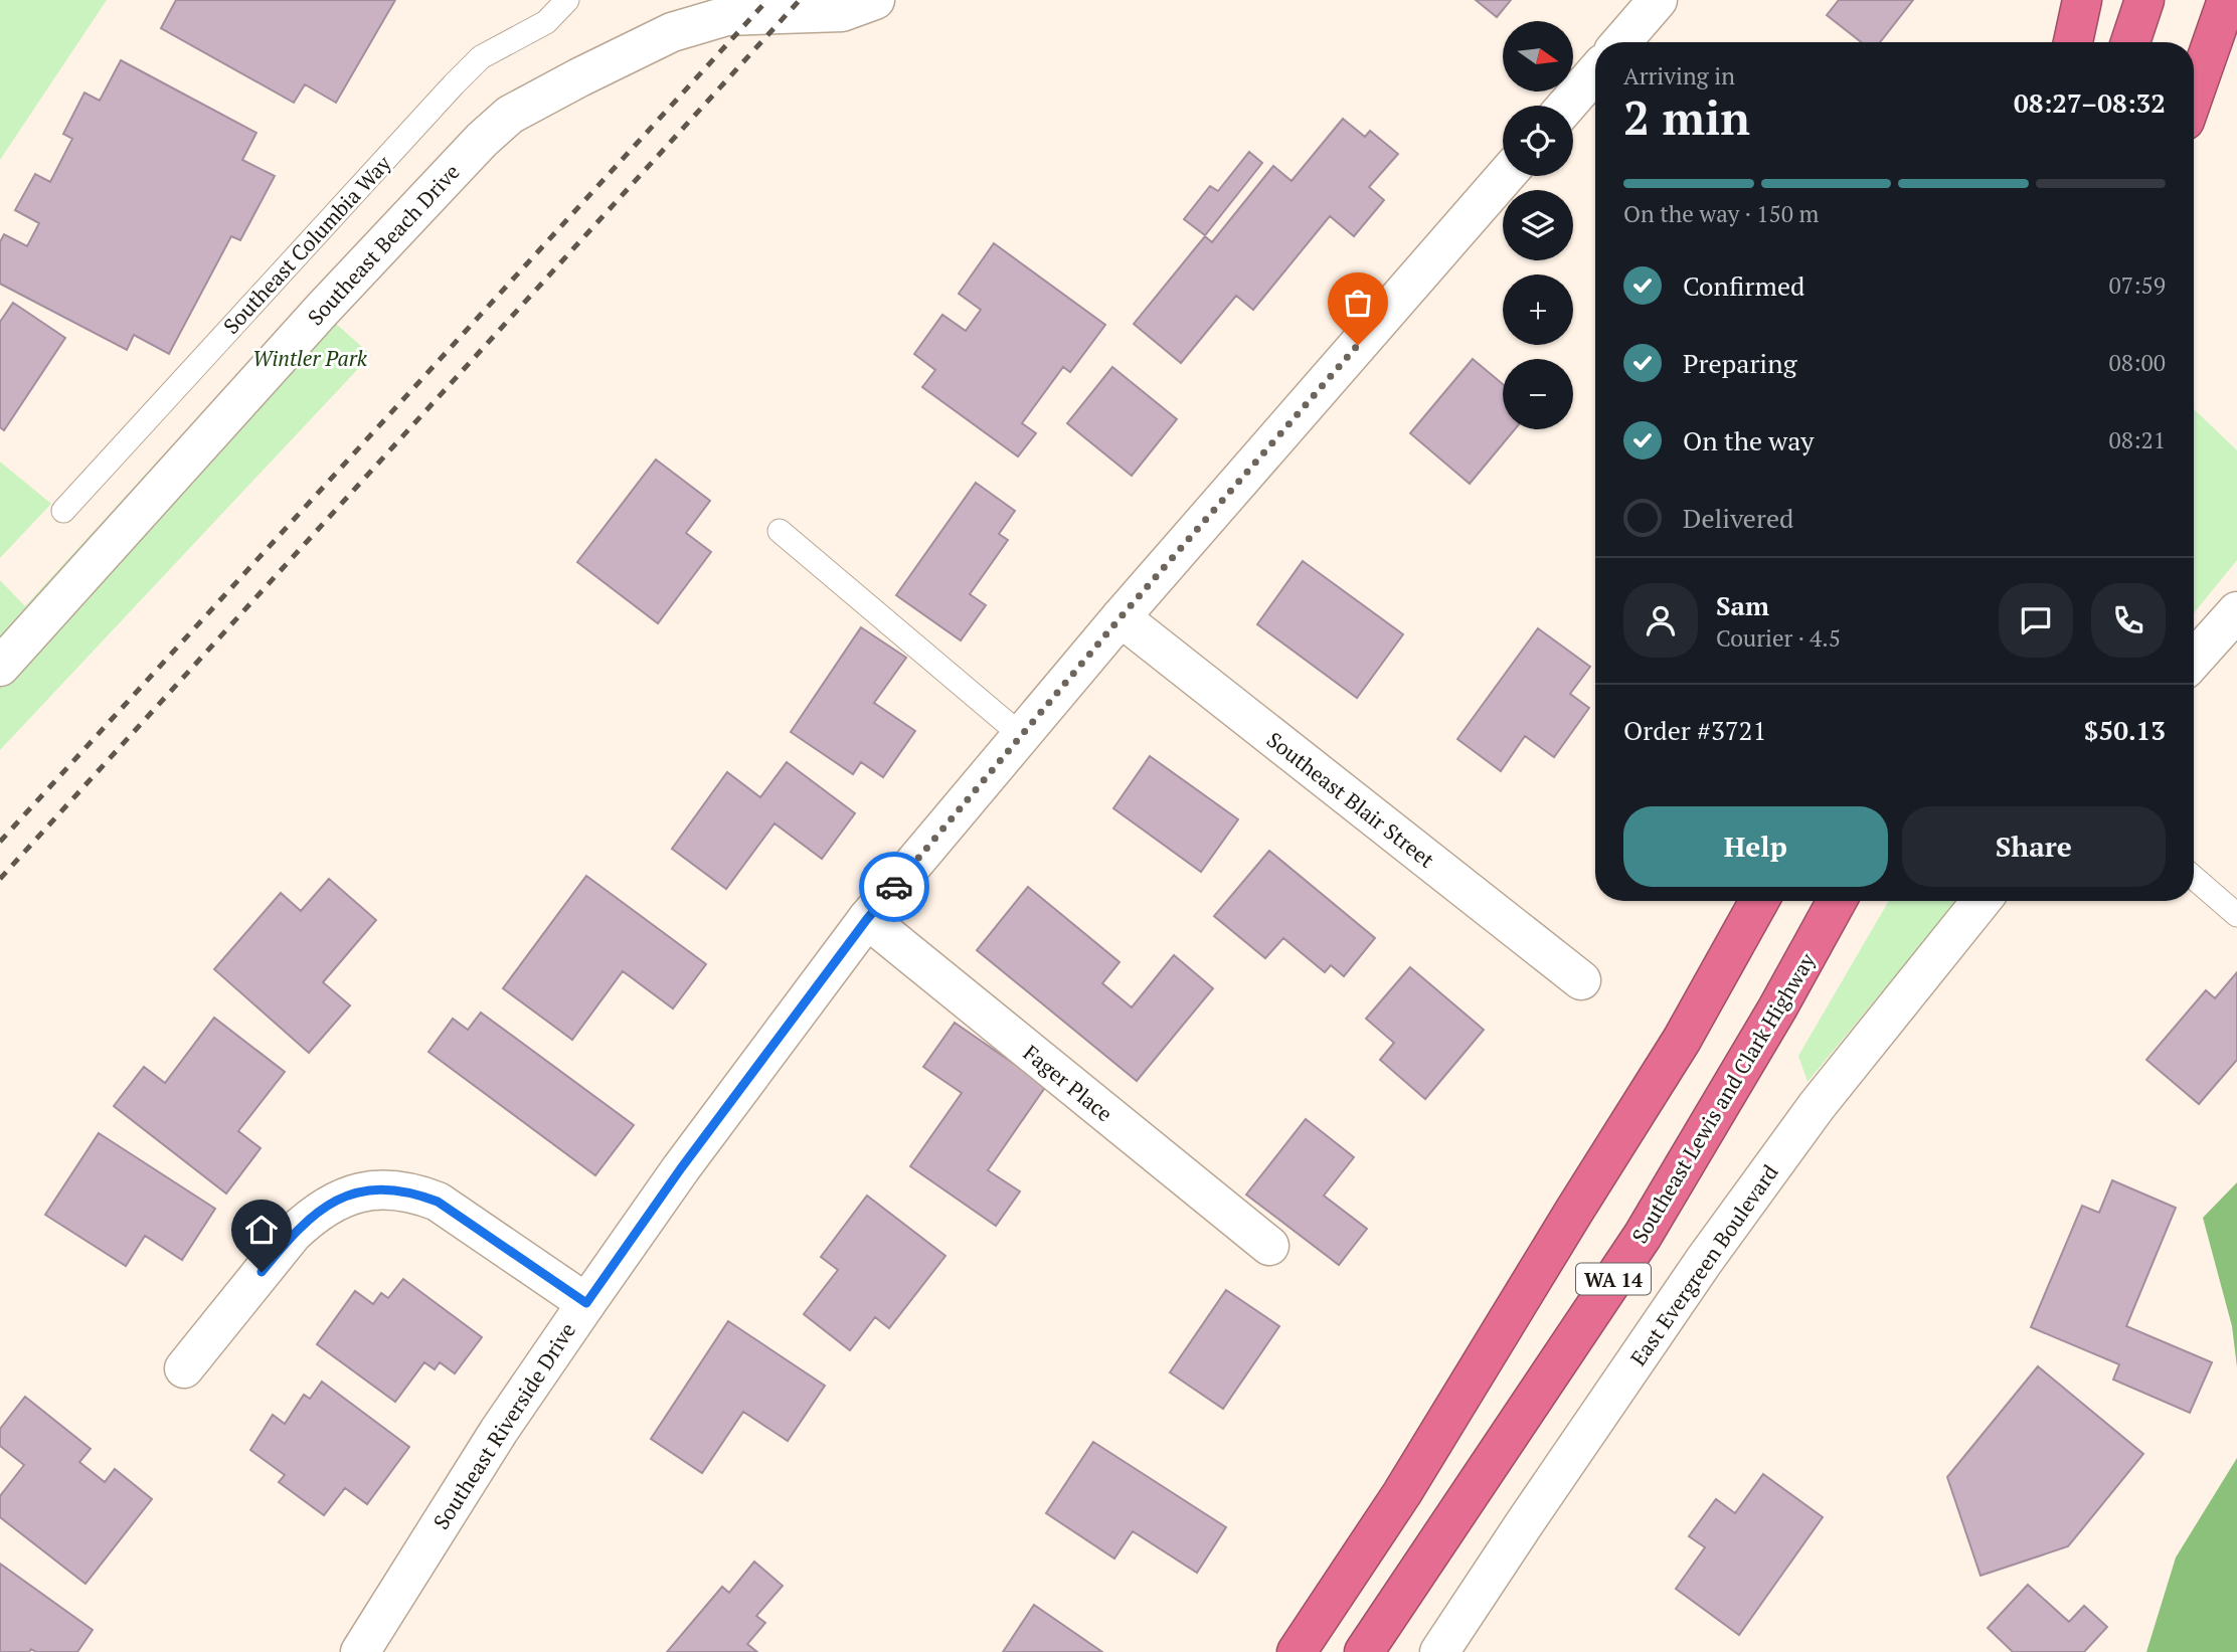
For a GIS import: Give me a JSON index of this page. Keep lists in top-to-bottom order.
{
  "streets": {
    "highway": ["Southeast Lewis and Clark Highway", "WA 14"],
    "street": [
      "Southeast Beach Drive",
      "Southeast Blair Street",
      "Fager Place",
      "East Evergreen Boulevard",
      "Southeast Riverside Drive"
    ],
    "lane": ["Southeast Columbia Way"]
  },
  "crossings": [
    ["Southeast Blair Street", "Southeast Riverside Drive"],
    ["Fager Place", "Southeast Riverside Drive"]
  ],
  "parks": ["Wintler Park"],
  "north": "right",
  "page": {
    "map_buttons": ["+", "−"],
    "heading": ["2 min", "Arriving in", "08:27–08:32"],
    "panel": [
      "Sam",
      "Courier · 4.5",
      "Order #3721",
      "$50.13"
    ],
    "bar": "On the way · 150 m",
    "list": [
      ["Confirmed", "07:59"],
      ["Preparing", "08:00"],
      ["On the way", "08:21"],
      "Delivered"
    ],
    "buttons": ["Help", "Share"]
  }
}
